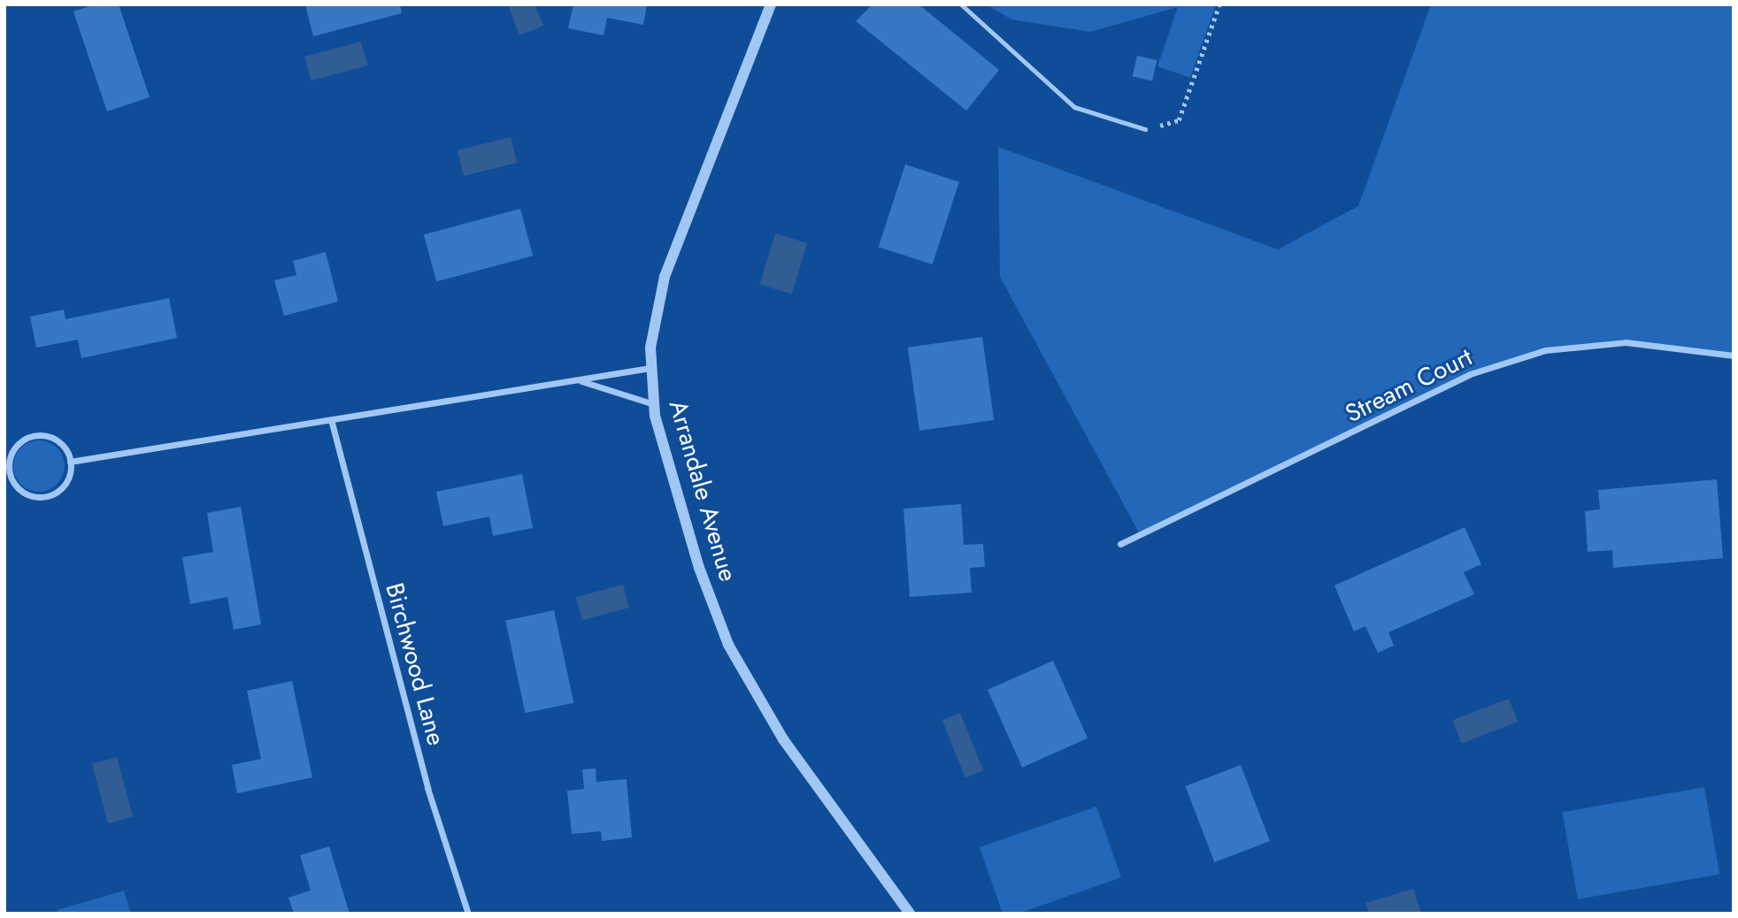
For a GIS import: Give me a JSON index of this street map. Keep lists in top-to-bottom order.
{
  "streets": {
    "street": ["Stream Court", "Arrandale Avenue", "Birchwood Lane"]
  }
}
